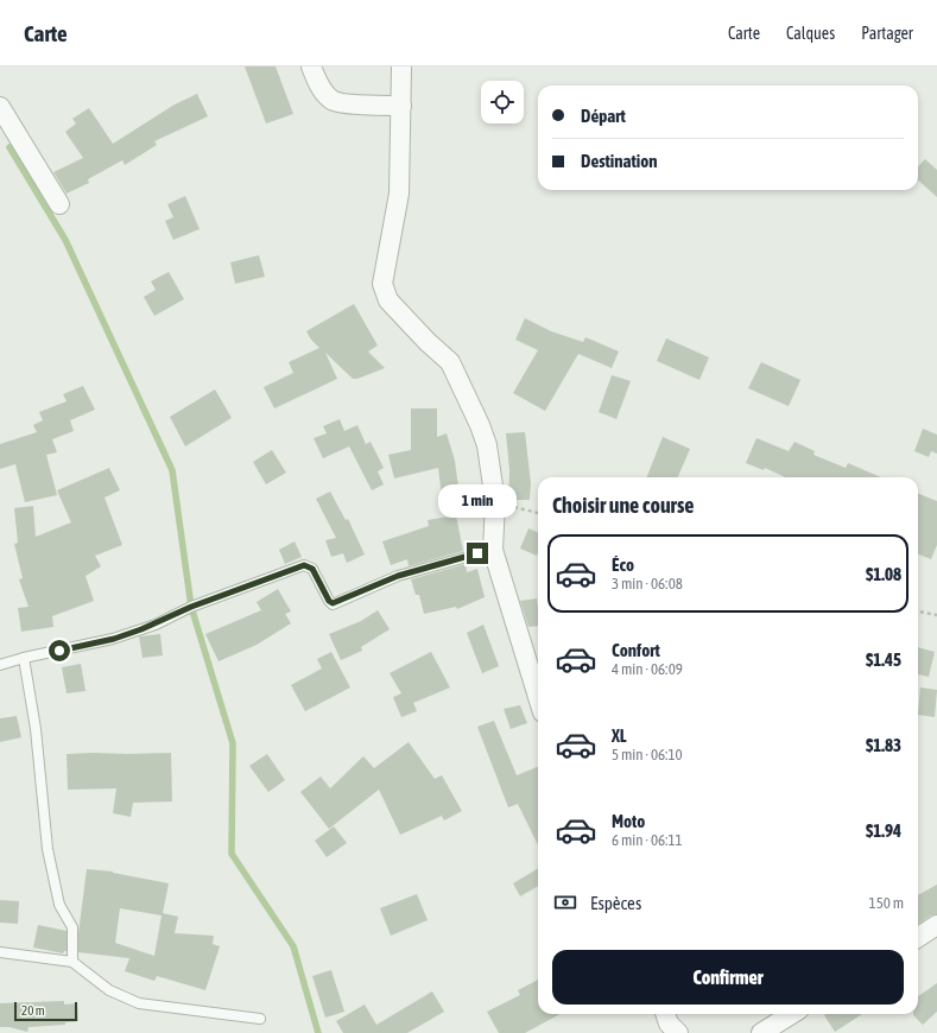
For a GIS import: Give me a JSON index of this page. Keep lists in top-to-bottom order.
{
  "scale_bar": "20 m",
  "page": {
    "header": "Carte",
    "nav": ["Carte", "Calques", "Partager"],
    "banner": ["Départ", "Destination"],
    "heading": "Choisir une course",
    "bubble": "1 min",
    "list": [
      {
        "name": "Éco",
        "note": "3 min · 06:08",
        "value": "$1.08"
      },
      {
        "name": "Confort",
        "note": "4 min · 06:09",
        "value": "$1.45"
      },
      {
        "name": "XL",
        "note": "5 min · 06:10",
        "value": "$1.83"
      },
      {
        "name": "Moto",
        "note": "6 min · 06:11",
        "value": "$1.94"
      }
    ],
    "pay": ["Espèces", "150 m"],
    "buttons": "Confirmer",
    "scale": "20 m"
  }
}
